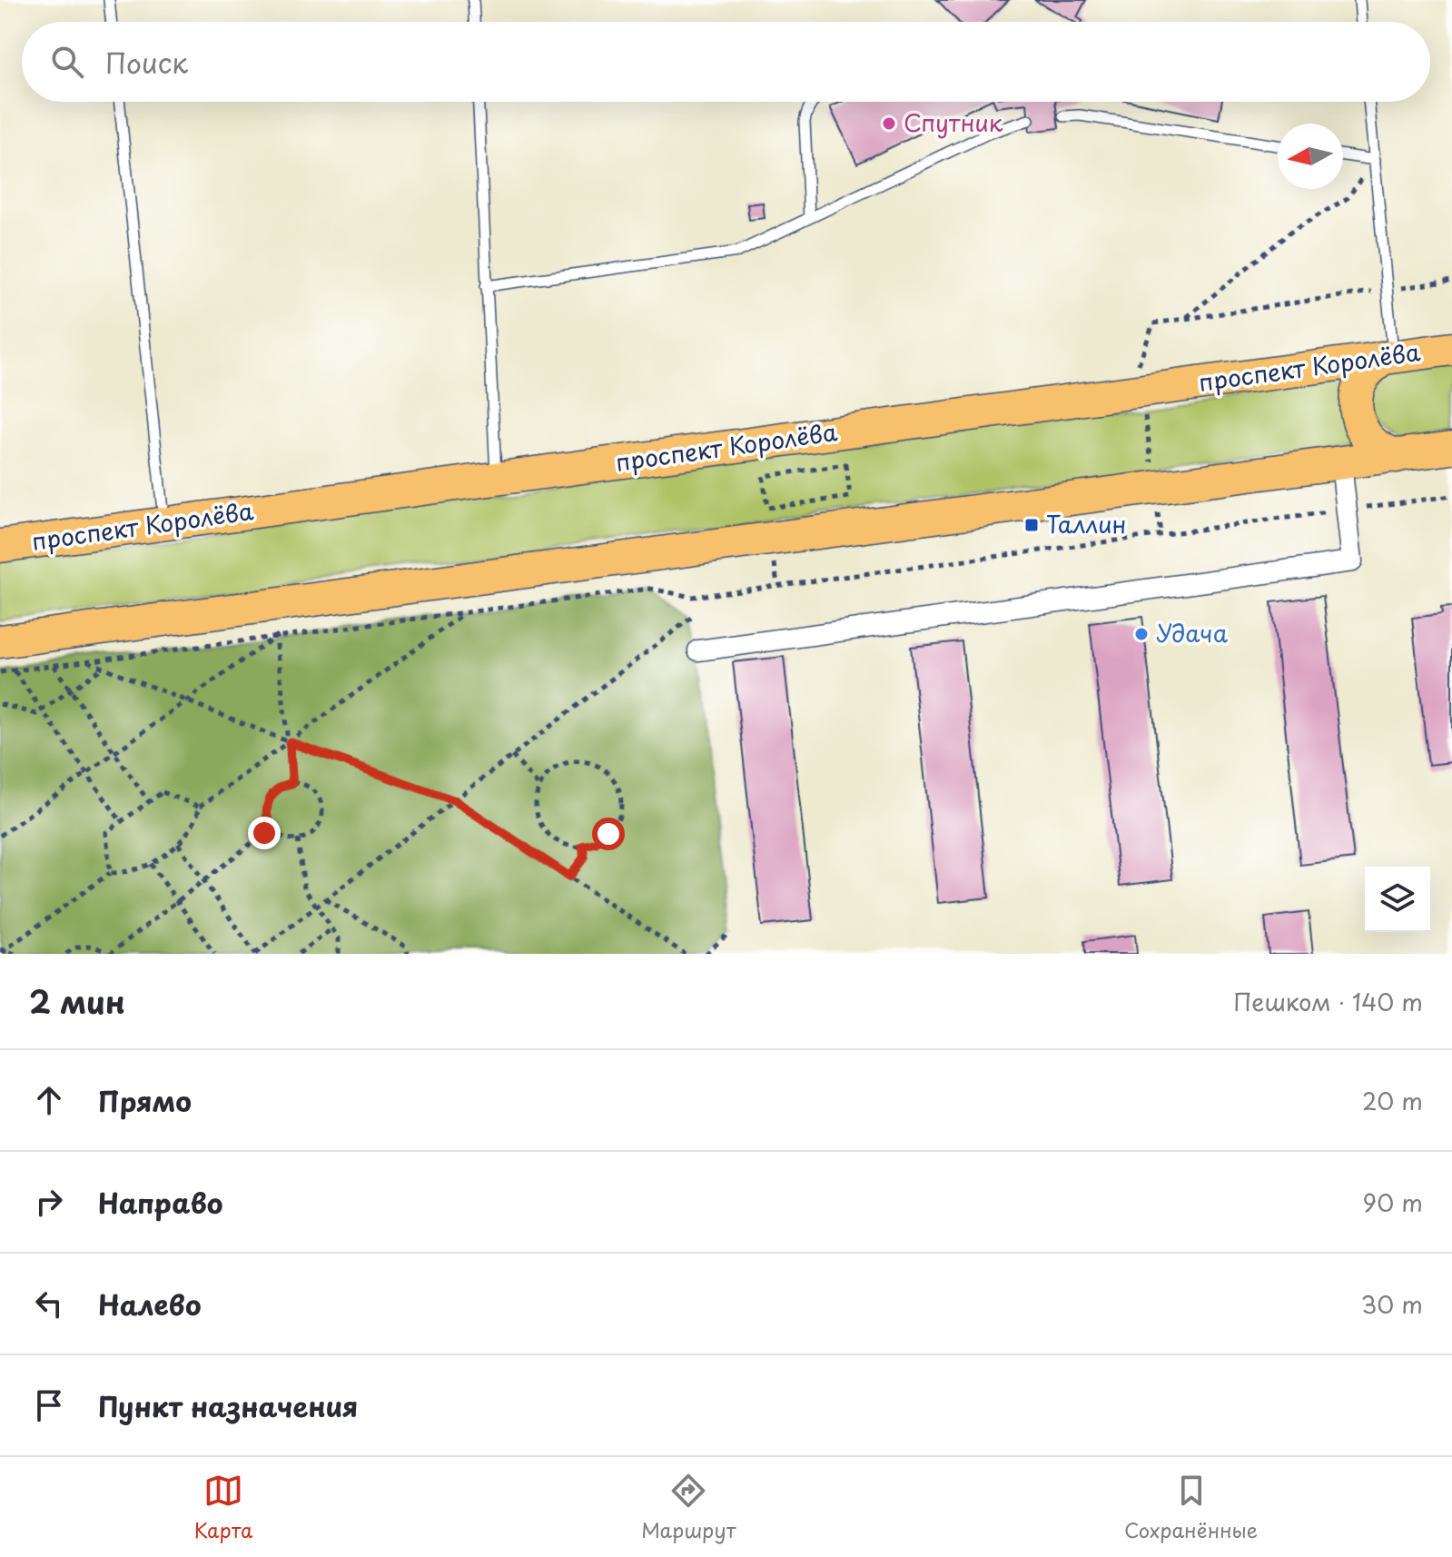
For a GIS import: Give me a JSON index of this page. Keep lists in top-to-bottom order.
{
  "streets": {
    "main road": ["проспект Королёва"]
  },
  "places": {
    "other": ["Спутник", "Удача"],
    "transit": ["Таллин"]
  },
  "north": "left",
  "page": {
    "search": "Поиск",
    "heading": ["2 мин", "Пешком · 140 m"],
    "list": [
      ["Прямо", "20 m"],
      ["Направо", "90 m"],
      ["Налево", "30 m"],
      "Пункт назначения"
    ],
    "nav": ["Карта", "Маршрут", "Сохранённые"]
  }
}
